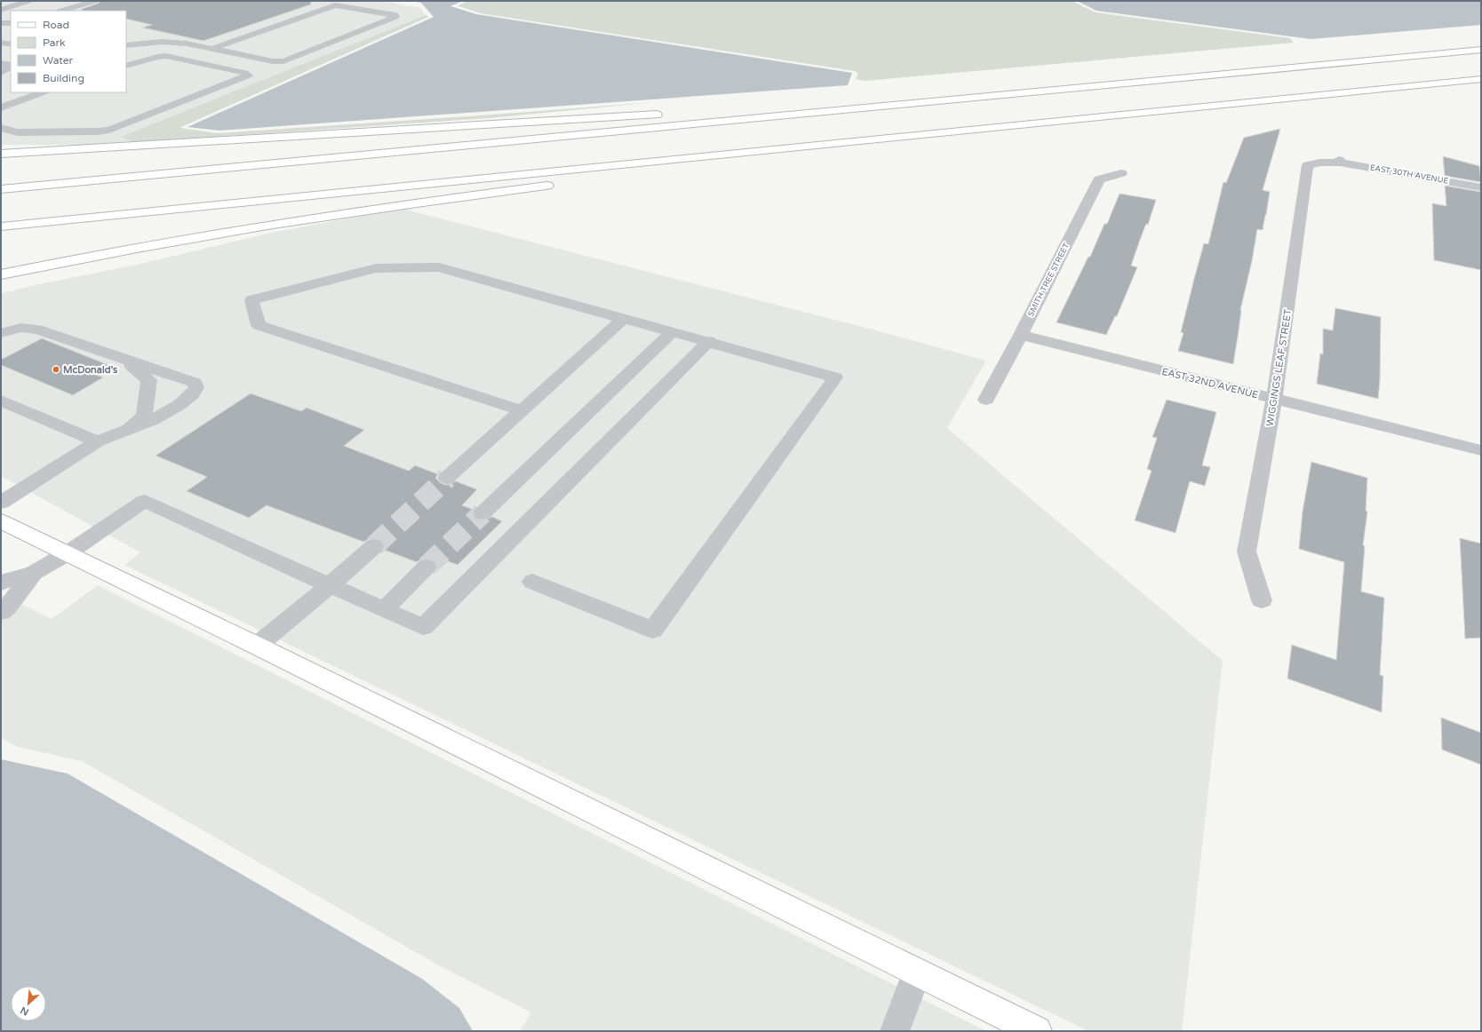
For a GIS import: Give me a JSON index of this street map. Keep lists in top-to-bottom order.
{
  "streets": {
    "street": [
      "EAST 30TH AVENUE",
      "SMITH TREE STREET",
      "WIGGINGS LEAF STREET",
      "EAST 32ND AVENUE"
    ]
  },
  "crossings": [
    ["EAST 30TH AVENUE", "WIGGINGS LEAF STREET"],
    ["SMITH TREE STREET", "EAST 32ND AVENUE"],
    ["WIGGINGS LEAF STREET", "EAST 32ND AVENUE"]
  ],
  "places": ["McDonald's"],
  "legend": [
    "Road",
    "Park",
    "Water",
    "Building"
  ],
  "north": "bottom left"
}
